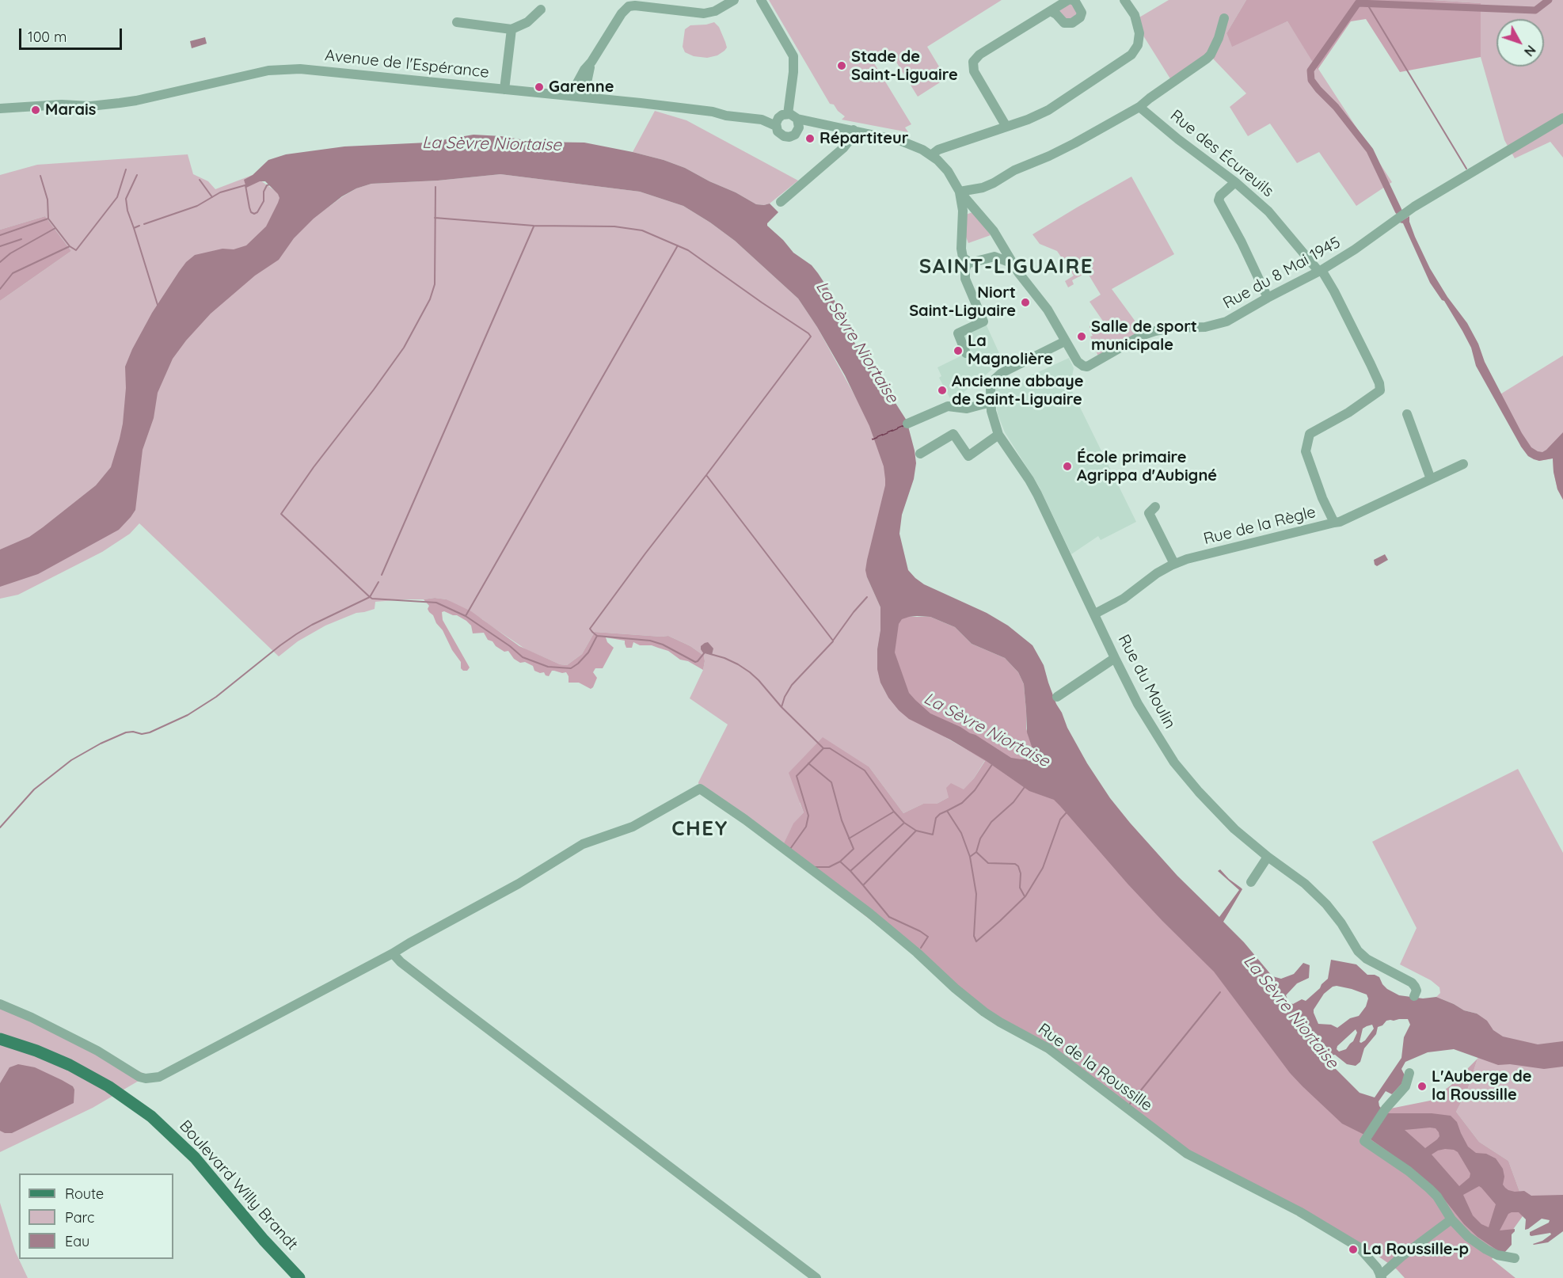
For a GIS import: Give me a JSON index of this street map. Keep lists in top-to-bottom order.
{
  "streets": {
    "main road": ["Boulevard Willy Brandt"],
    "street": [
      "Avenue de l'Espérance",
      "Rue des Écureuils",
      "Rue du 8 Mai 1945",
      "Rue de la Règle",
      "Rue du Moulin",
      "Rue de la Roussille"
    ]
  },
  "crossings": [
    ["Rue des Écureuils", "Rue du 8 Mai 1945"],
    ["Rue des Écureuils", "Rue de la Règle"],
    ["Rue du 8 Mai 1945", "Rue de la Règle"],
    ["Rue du 8 Mai 1945", "Rue du Moulin"],
    ["Rue de la Règle", "Rue du Moulin"]
  ],
  "districts": ["SAINT-LIGUAIRE", "CHEY"],
  "water": ["La Sèvre Niortaise"],
  "places": [
    "Stade de Saint-Liguaire",
    "Garenne",
    "Marais",
    "Répartiteur",
    "Niort Saint-Liguaire",
    "Salle de sport municipale",
    "La Magnolière",
    "Ancienne abbaye de Saint-Liguaire",
    "École primaire Agrippa d'Aubigné",
    "L'Auberge de la Roussille",
    "La Roussille-p"
  ],
  "legend": ["Route", "Parc", "Eau"],
  "scale_bar": "100 m",
  "north": "bottom right"
}
